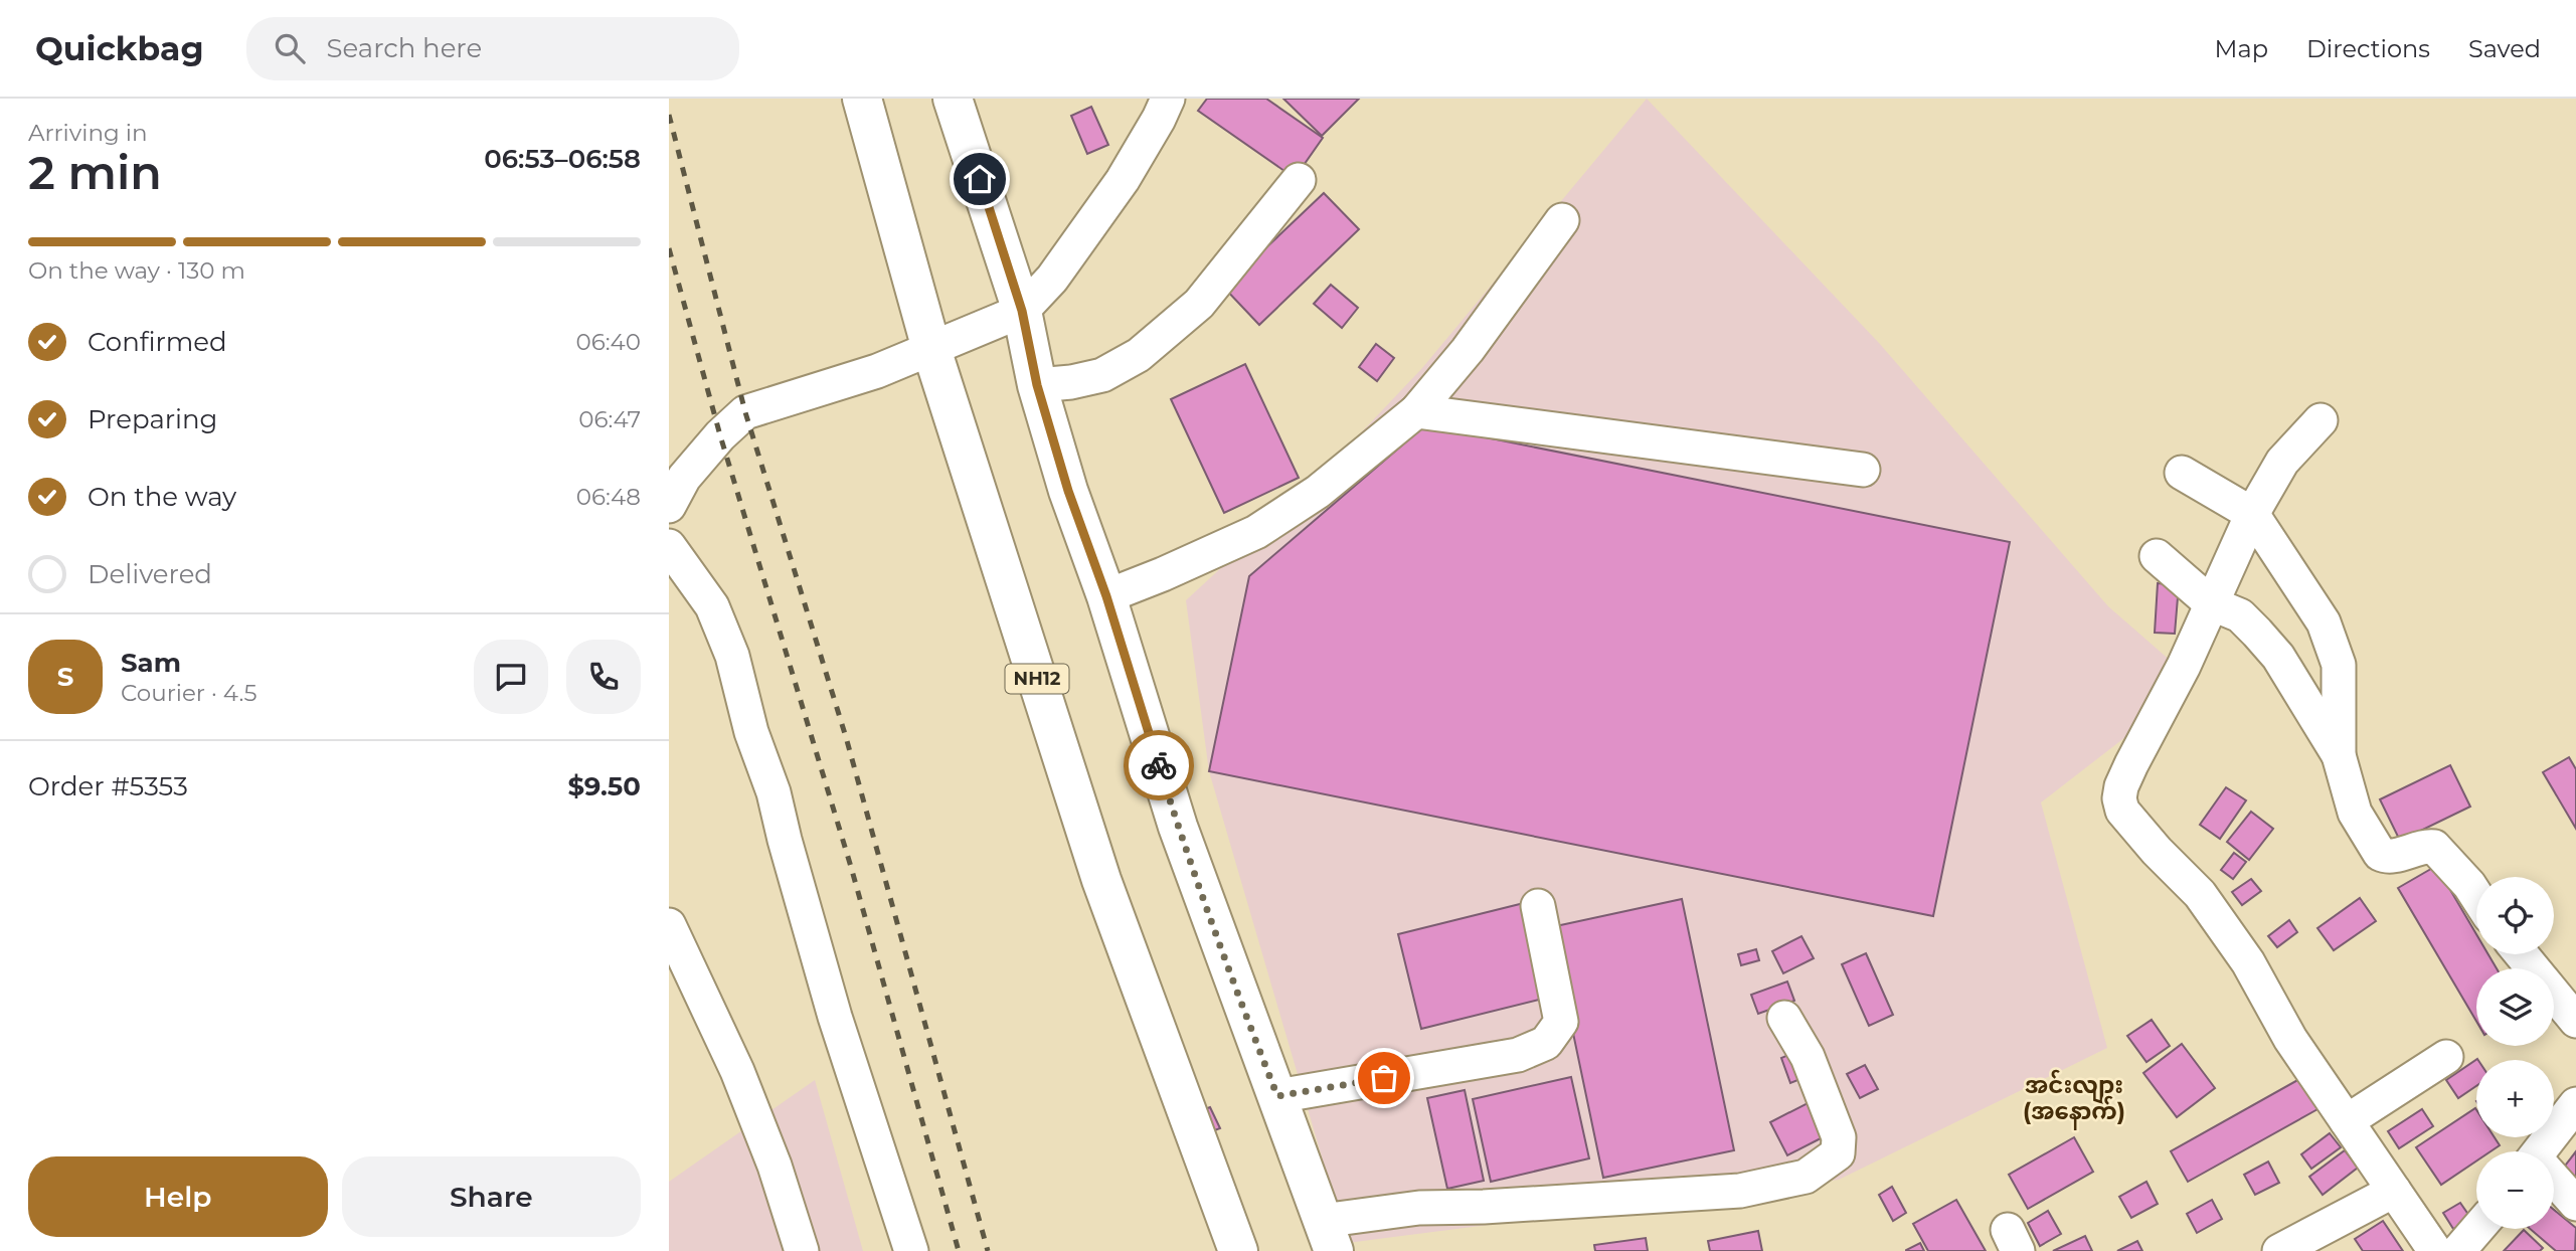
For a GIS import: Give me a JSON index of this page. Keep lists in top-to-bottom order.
{
  "streets": {
    "highway": ["NH12"]
  },
  "districts": ["အင်းလျား (အနောက်)"],
  "page": {
    "header": "Quickbag",
    "search": "Search here",
    "nav": ["Map", "Directions", "Saved"],
    "heading": ["2 min", "Arriving in", "06:53–06:58"],
    "panel": [
      "Sam",
      "Courier · 4.5",
      "Order #5353",
      "$9.50"
    ],
    "bar": "On the way · 130 m",
    "list": [
      ["Confirmed", "06:40"],
      ["Preparing", "06:47"],
      ["On the way", "06:48"],
      "Delivered"
    ],
    "round": "S",
    "map_buttons": ["+", "−"],
    "buttons": ["Help", "Share"]
  }
}
